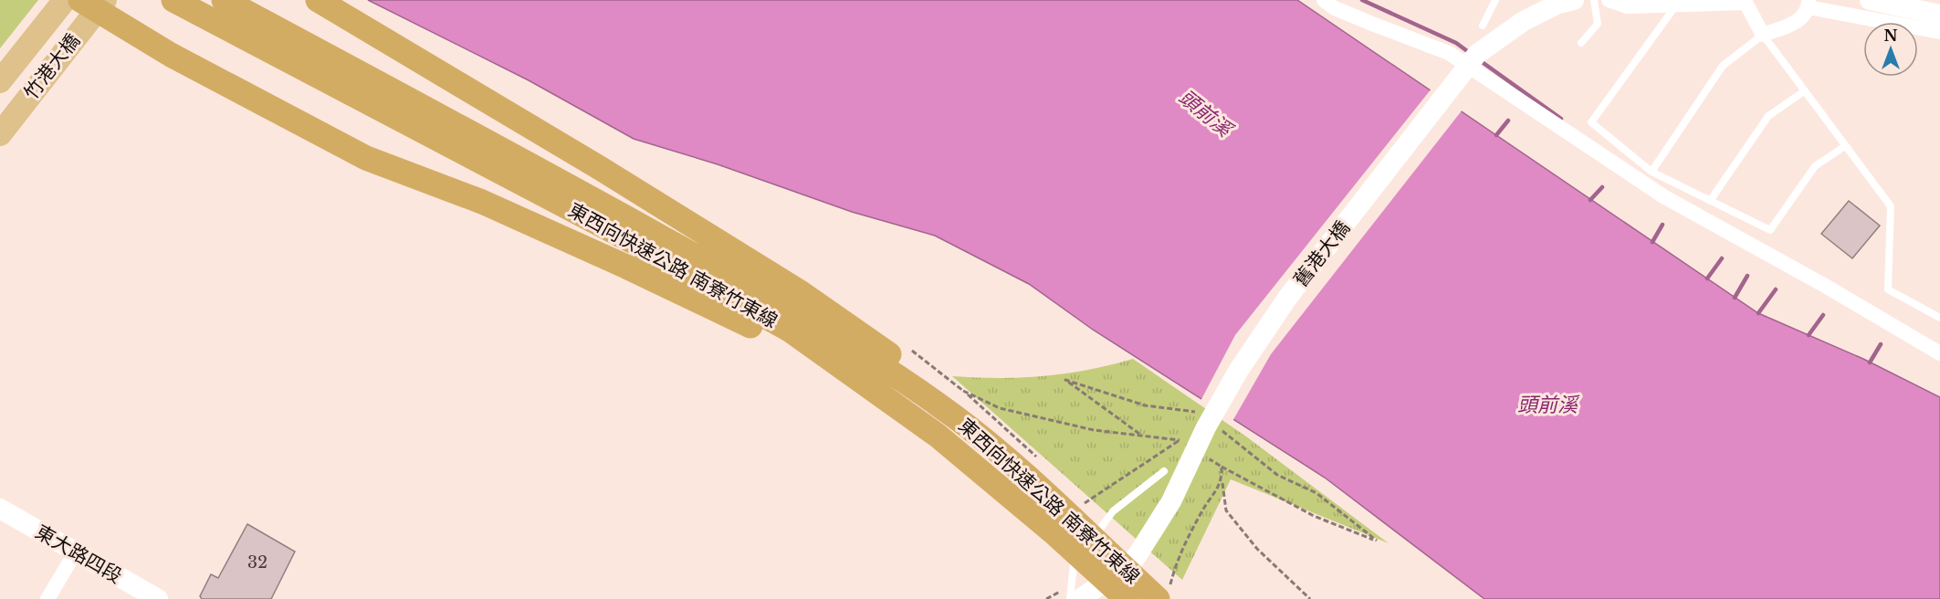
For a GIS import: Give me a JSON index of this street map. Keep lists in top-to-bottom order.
{
  "streets": {
    "highway": ["東西向快速公路 南寮竹東線"],
    "main road": ["竹港大橋", "舊港大橋", "東大路四段"]
  },
  "water": ["頭前溪"],
  "house_numbers": ["32"],
  "north": "top"
}
